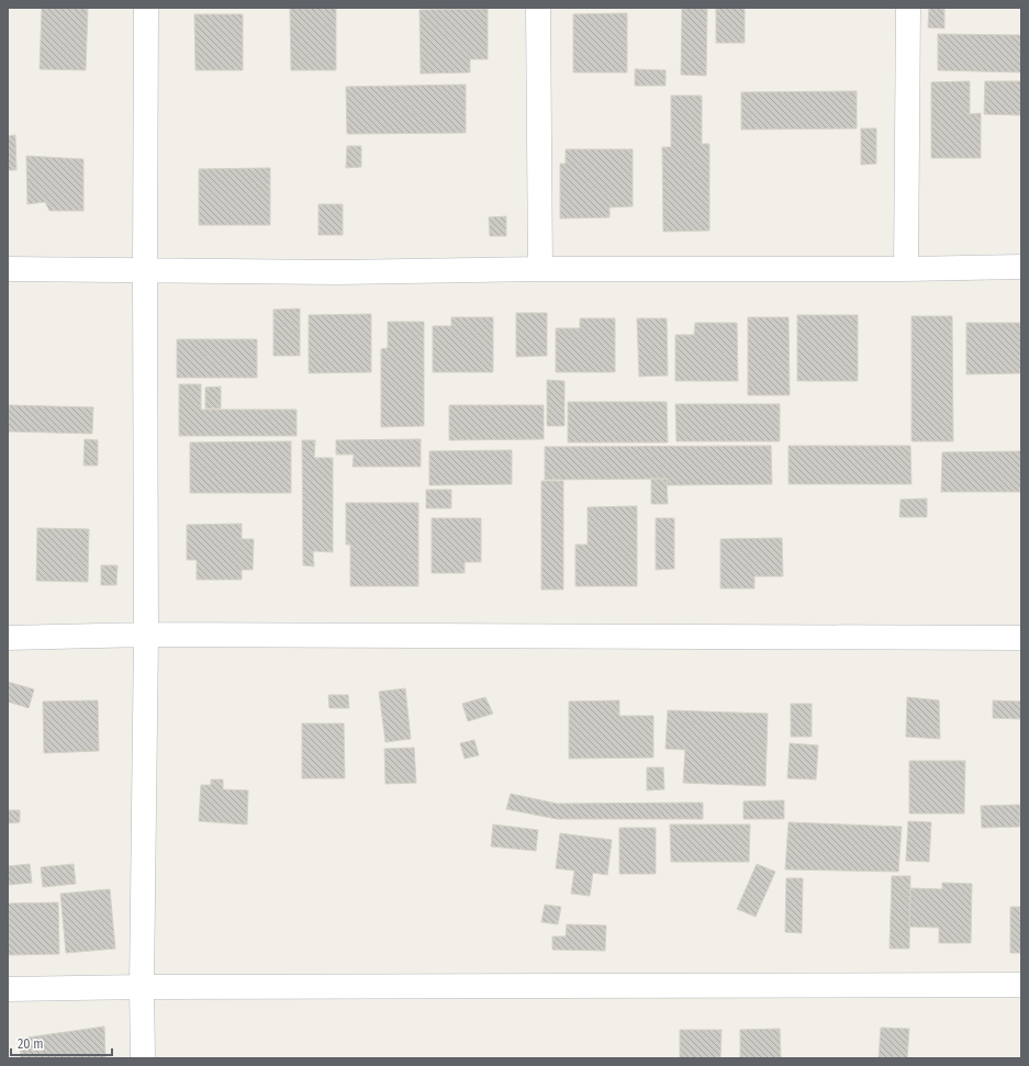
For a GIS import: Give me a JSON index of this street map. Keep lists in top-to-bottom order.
{
  "scale_bar": "20 m"
}
